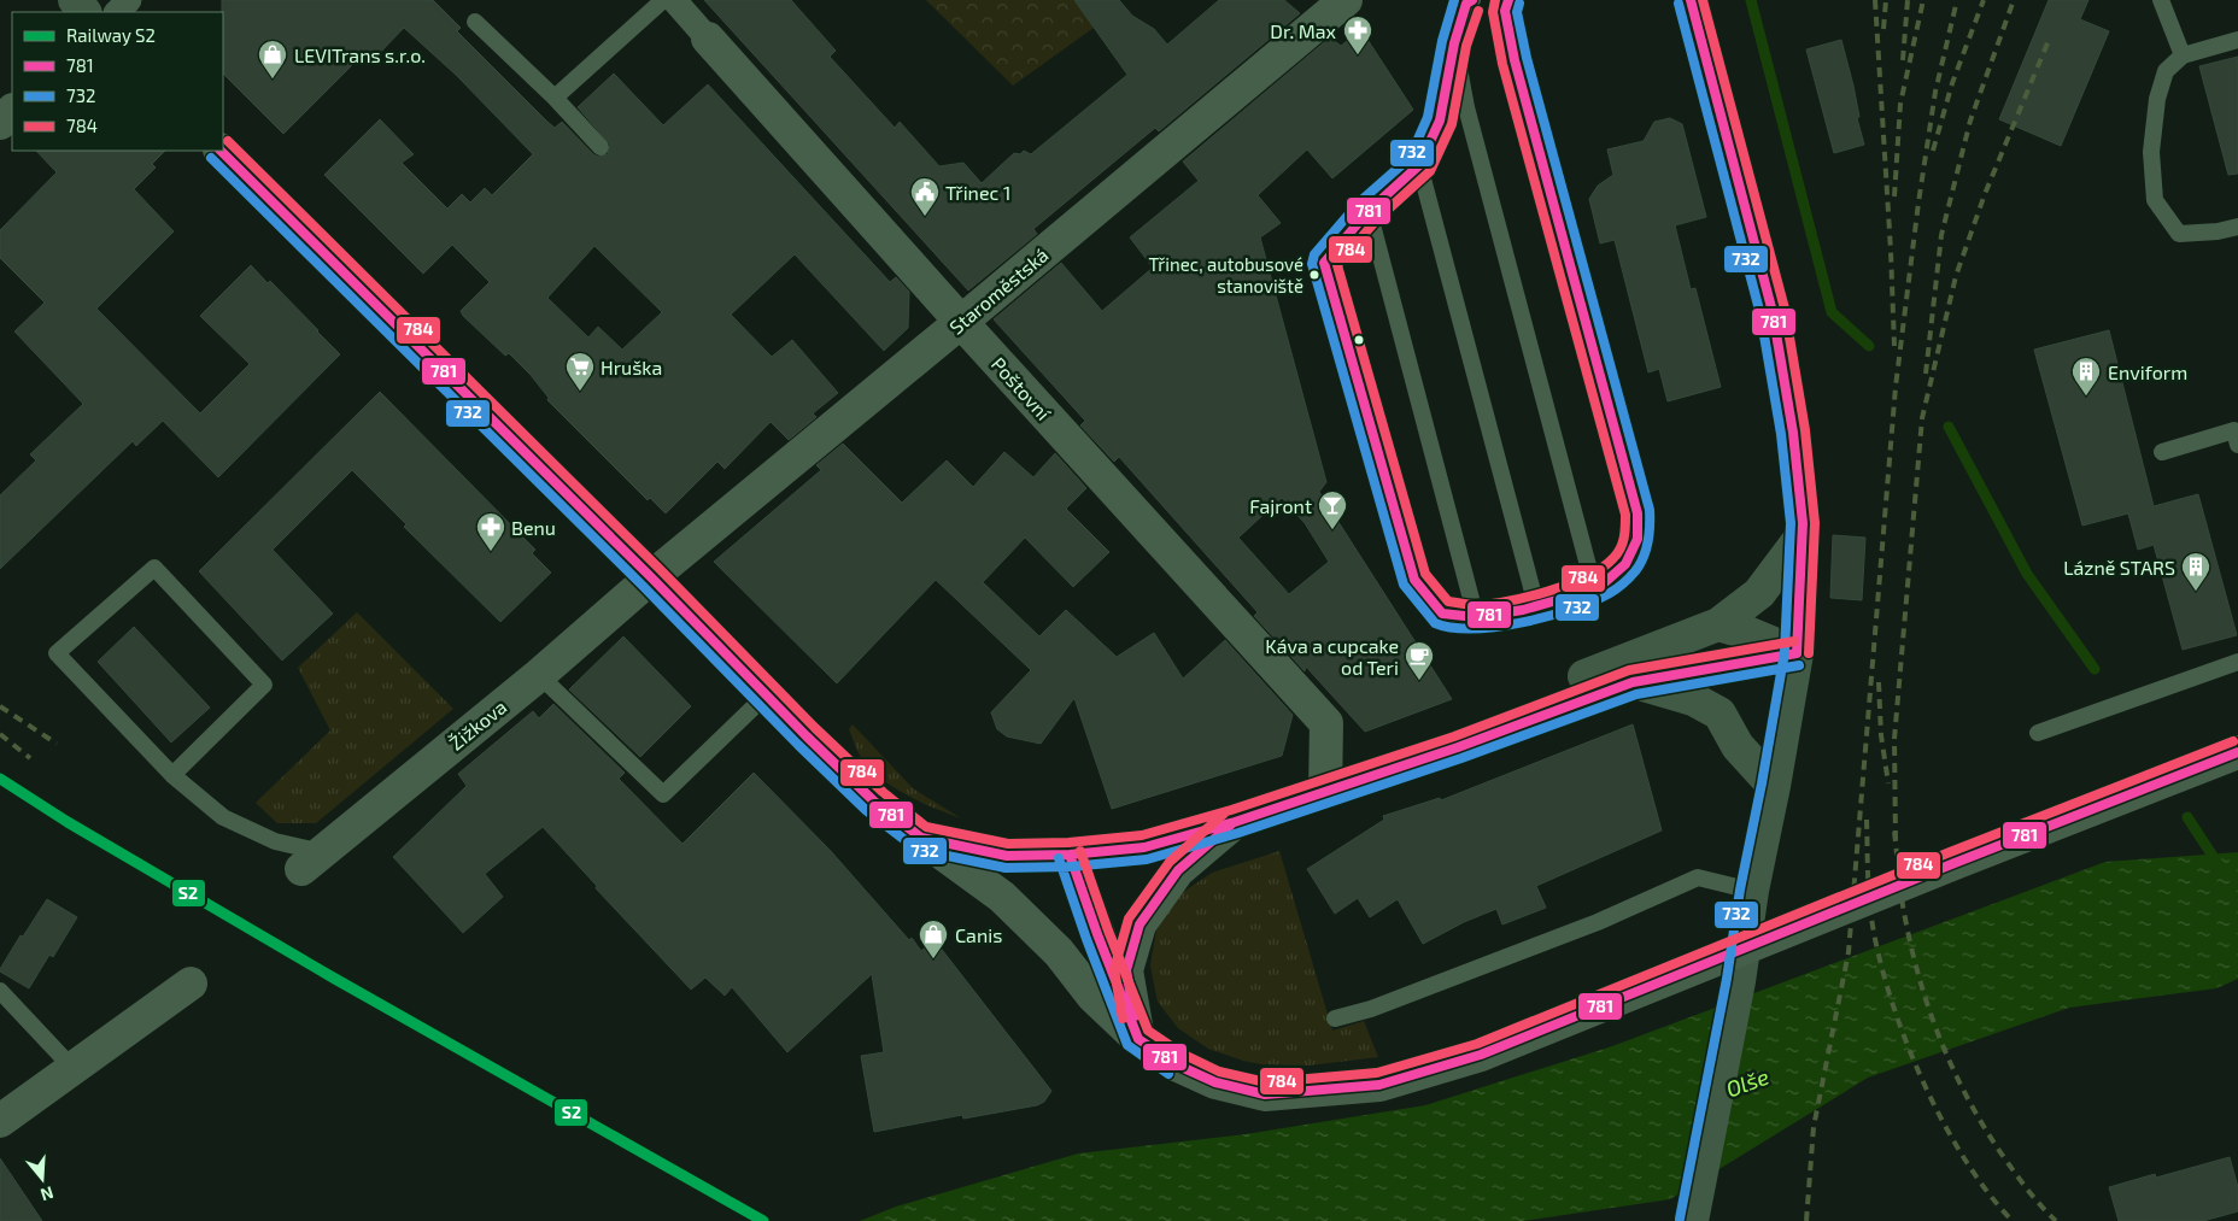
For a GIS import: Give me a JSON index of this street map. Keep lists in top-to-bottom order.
{
  "streets": {
    "street": ["Staroměstská", "Poštovní", "Žižkova"]
  },
  "crossings": [
    ["Staroměstská", "Poštovní"],
    ["Staroměstská", "Žižkova"]
  ],
  "water": ["Olše"],
  "places": {
    "pharmacy": ["Dr. Max", "Benu"],
    "shop": ["LEVITrans s.r.o.", "Canis"],
    "public building": ["Třinec 1"],
    "other": ["Třinec, autobusové stanoviště"],
    "supermarket": ["Hruška"],
    "building": ["Enviform", "Lázně STARS"],
    "bar": ["Fajront"],
    "cafe": ["Káva a cupcake od Teri"]
  },
  "lines": [
    "transit line 781",
    "transit line 732",
    "transit line 784",
    "rail line S2"
  ],
  "legend": [
    "Railway S2",
    "781",
    "732",
    "784"
  ],
  "north": "bottom"
}
